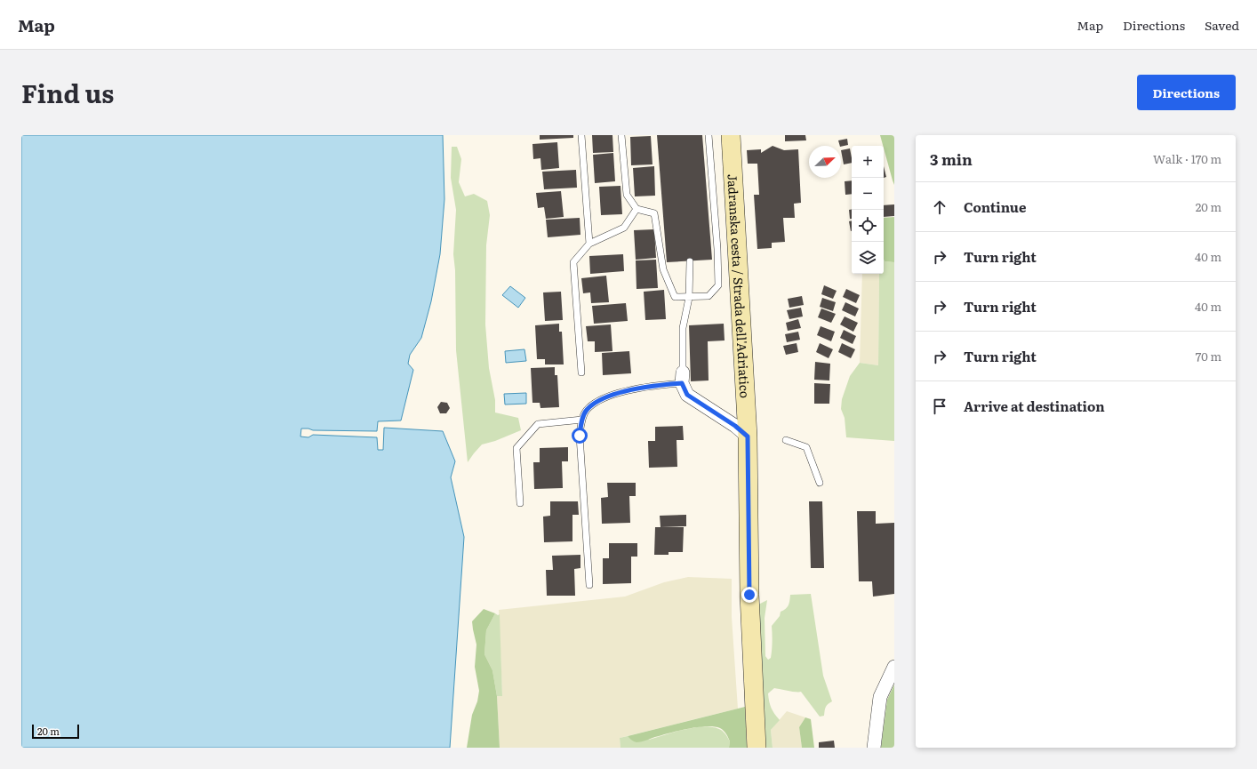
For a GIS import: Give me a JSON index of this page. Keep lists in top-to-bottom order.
{
  "streets": {
    "main road": ["Jadranska cesta / Strada dell'Adriatico"]
  },
  "scale_bar": "20 m",
  "north": "top right",
  "page": {
    "header": "Map",
    "nav": ["Map", "Directions", "Saved"],
    "title": "Find us",
    "buttons": "Directions",
    "heading": ["3 min", "Walk · 170 m"],
    "map_buttons": ["+", "−"],
    "list": [
      ["Continue", "20 m"],
      ["Turn right", "40 m"],
      ["Turn right", "40 m"],
      ["Turn right", "70 m"],
      "Arrive at destination"
    ],
    "scale": "20 m"
  }
}
